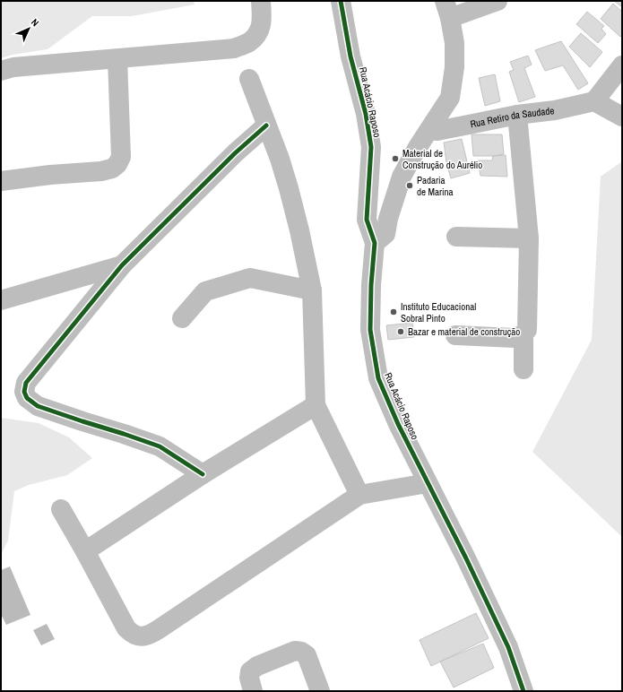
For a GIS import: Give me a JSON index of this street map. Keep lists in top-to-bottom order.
{
  "streets": {
    "street": ["Rua Acácio Raposo", "Rua Retiro da Saudade"]
  },
  "places": [
    "Material de Construção do Aurélio",
    "Padaria de Marina",
    "Instituto Educacional Sobral Pinto",
    "Bazar e material de construção"
  ],
  "north": "top right"
}
